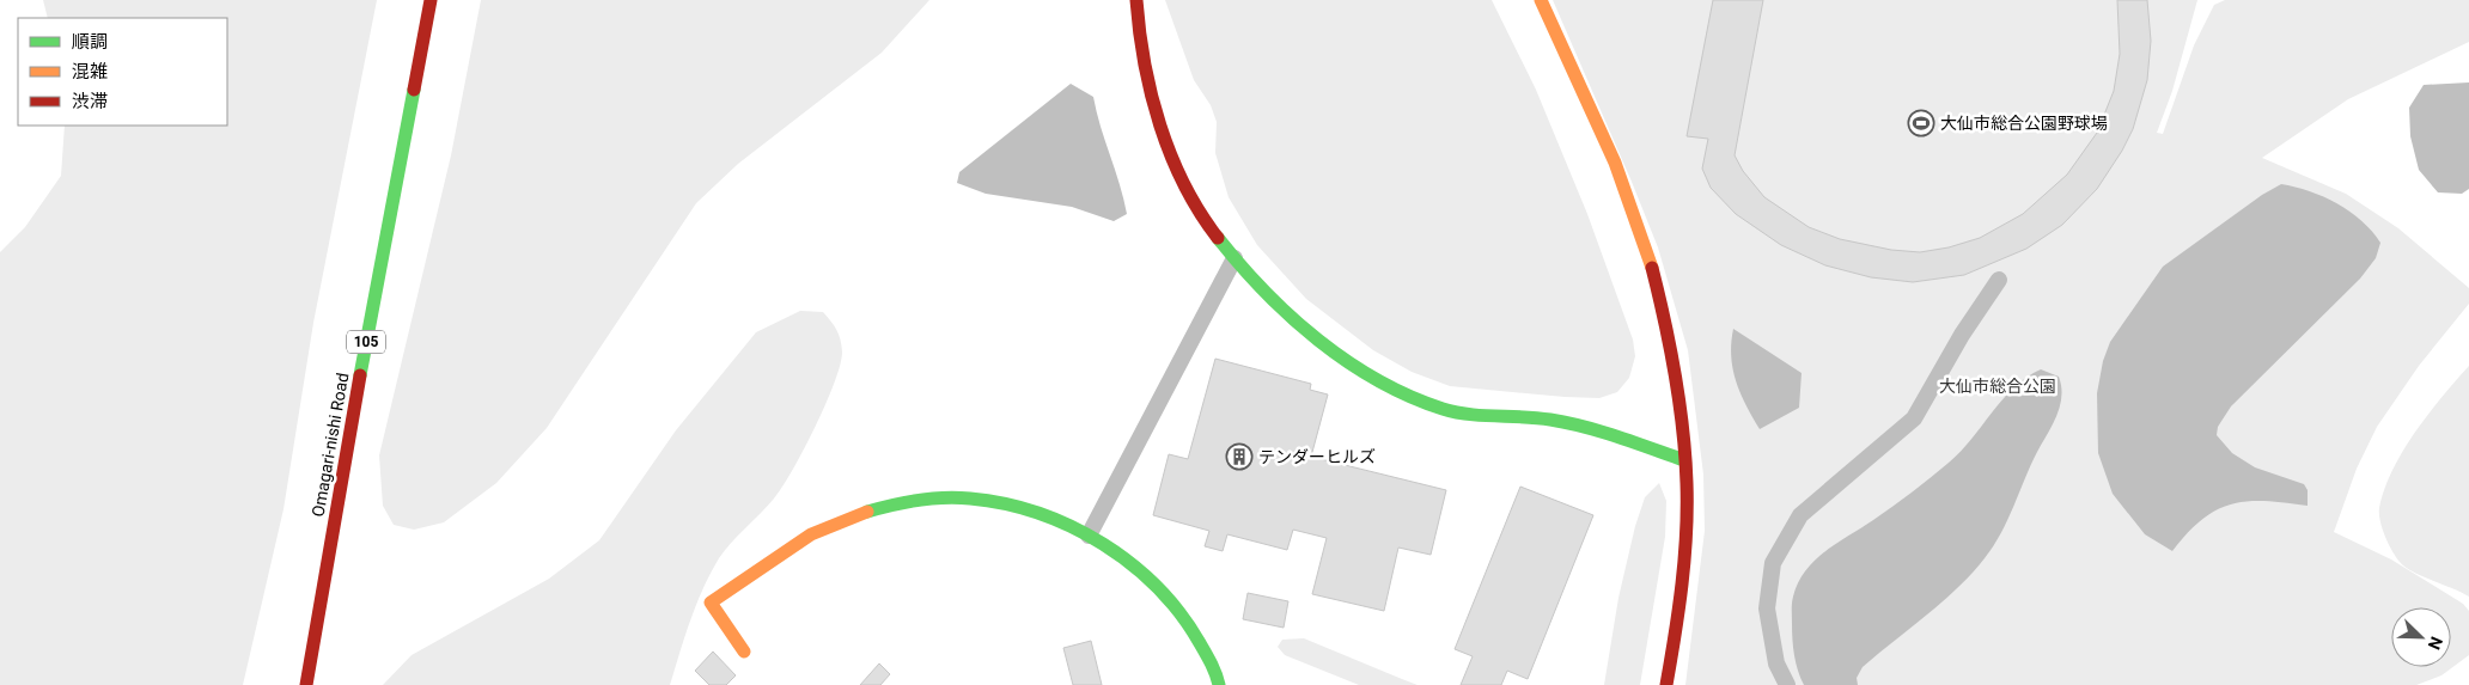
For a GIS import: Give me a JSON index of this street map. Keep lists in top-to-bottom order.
{
  "streets": {
    "main road": ["105", "Omagari-nishi Road"]
  },
  "parks": ["大仙市総合公園"],
  "places": {
    "sports": ["大仙市総合公園野球場"],
    "building": ["テンダーヒルズ"]
  },
  "legend": ["順調", "混雑", "渋滞"],
  "north": "bottom right"
}
